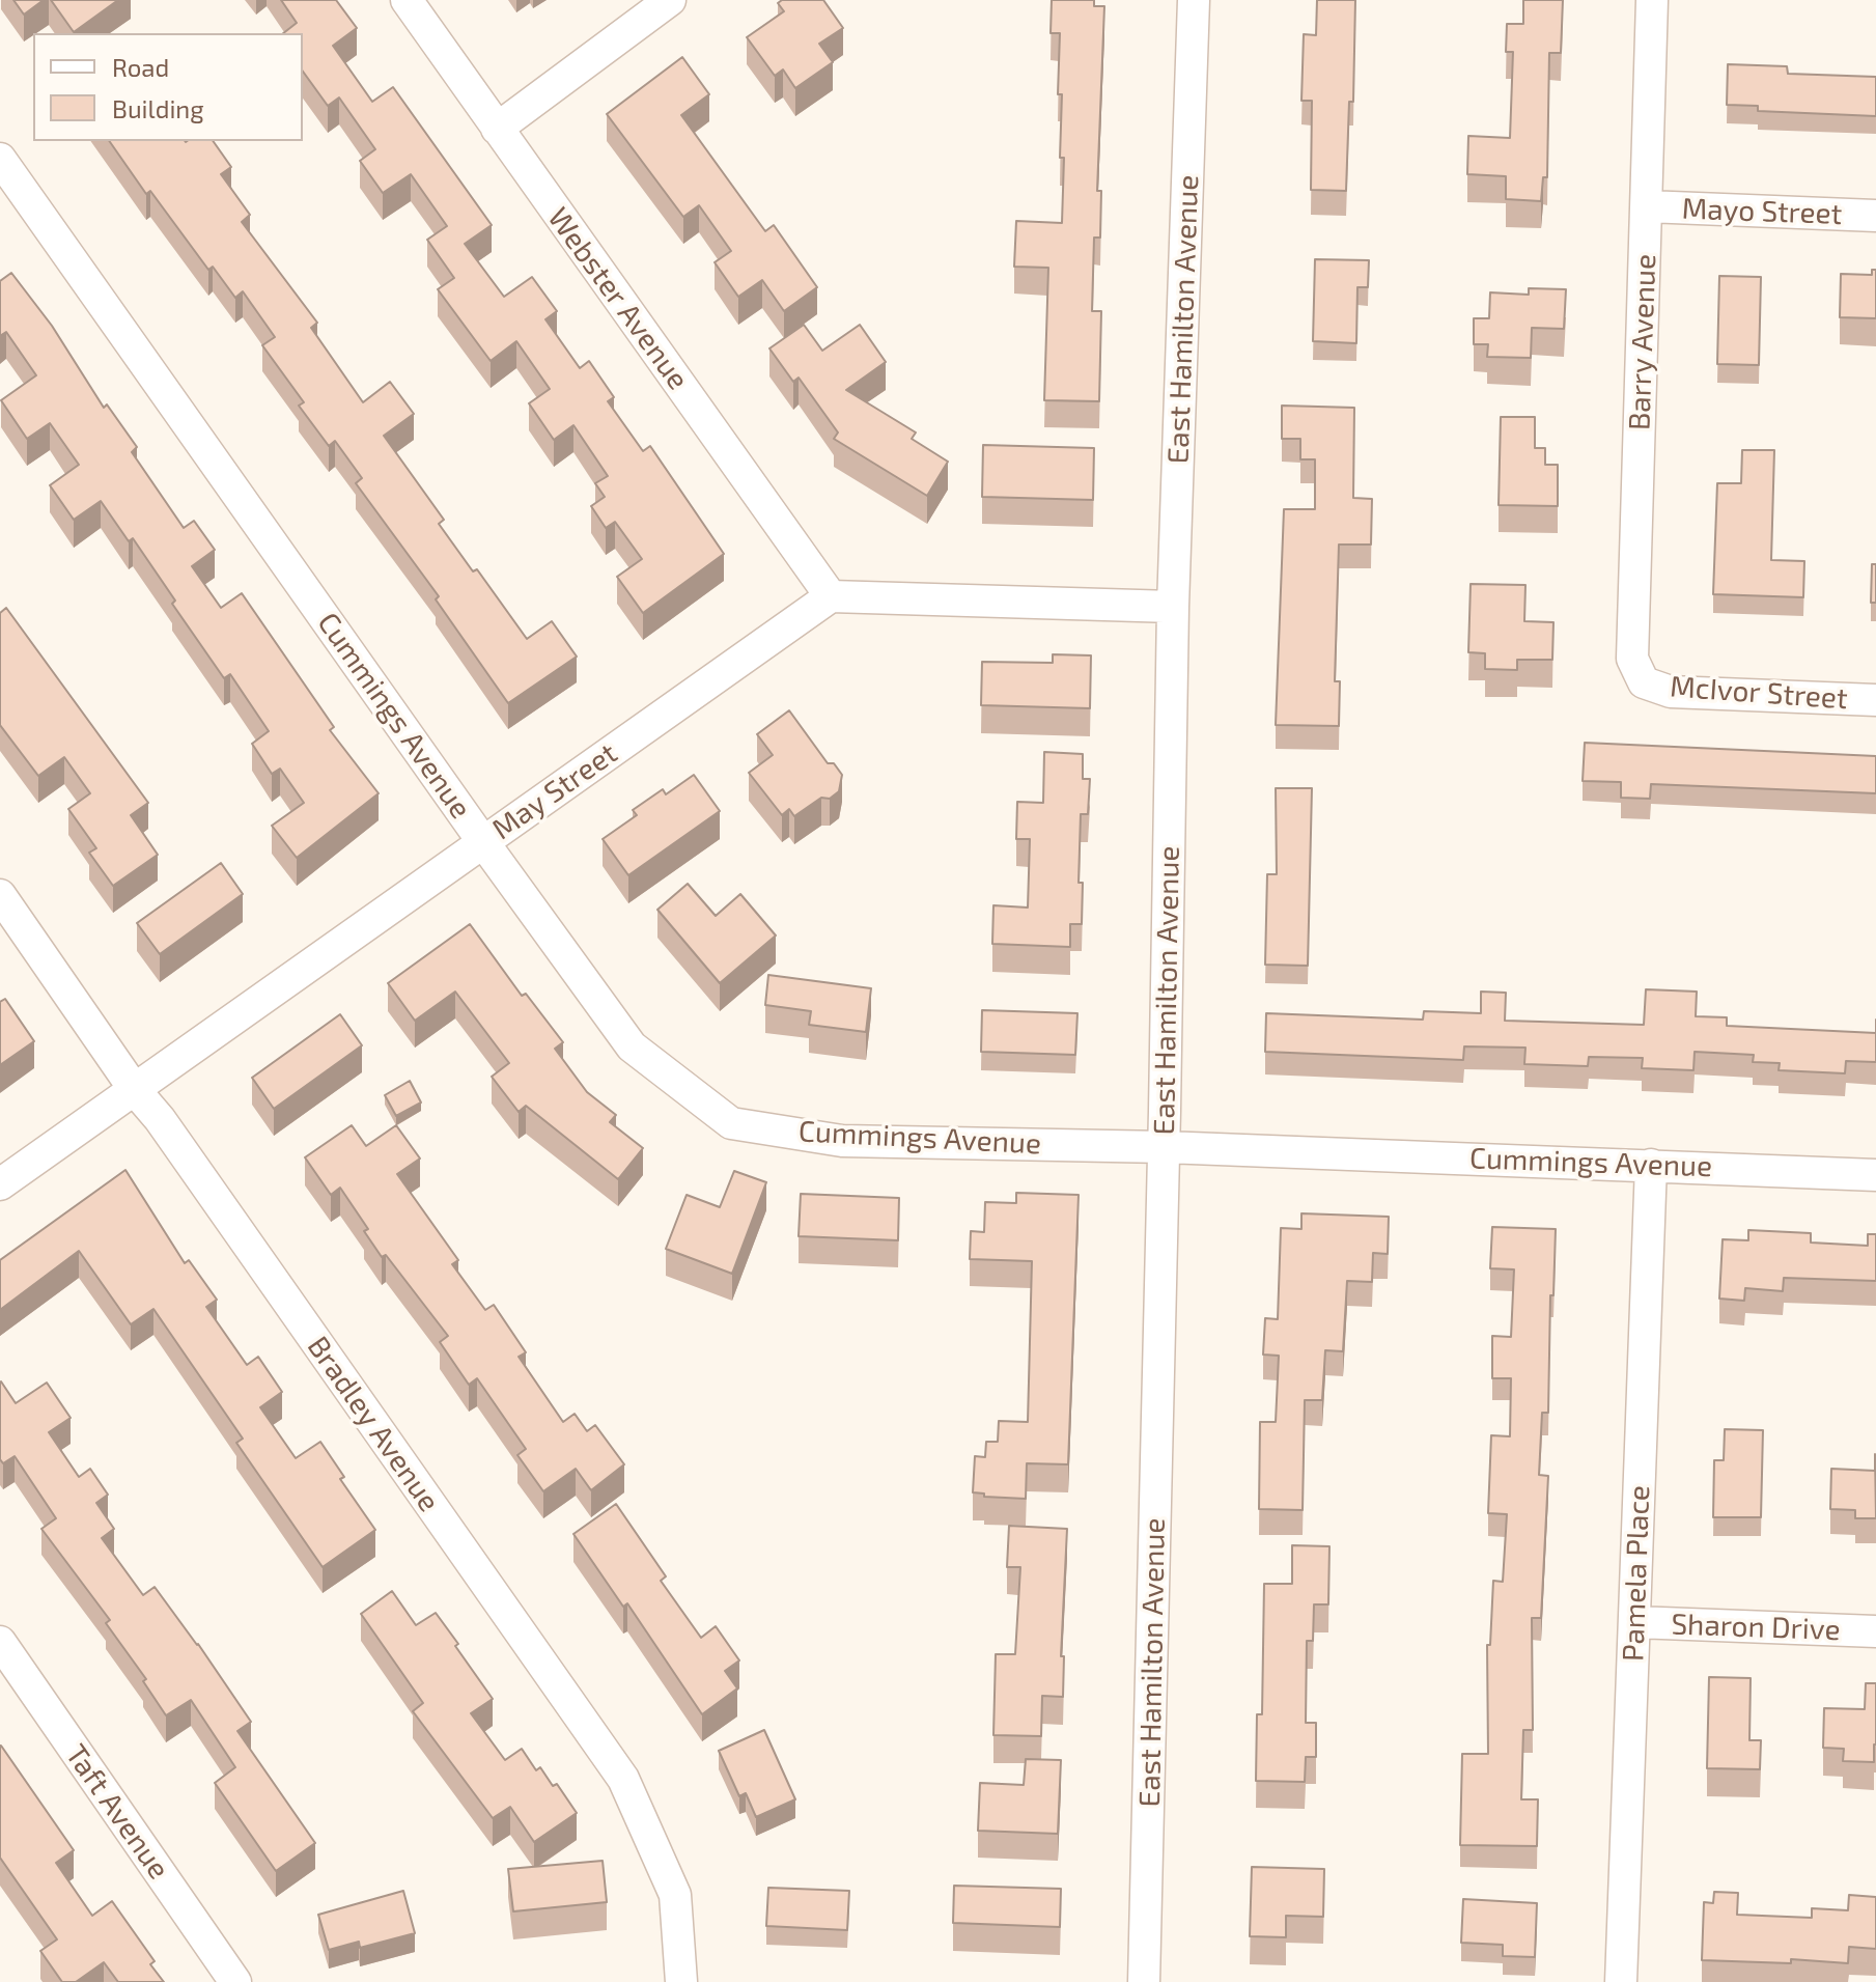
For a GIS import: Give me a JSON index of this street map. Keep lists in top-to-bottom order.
{
  "streets": {
    "street": [
      "Mayo Street",
      "Webster Avenue",
      "East Hamilton Avenue",
      "Barry Avenue",
      "McIvor Street",
      "Cummings Avenue",
      "May Street",
      "Bradley Avenue",
      "Pamela Place",
      "Sharon Drive",
      "Taft Avenue"
    ]
  },
  "crossings": [
    ["Mayo Street", "Barry Avenue"],
    ["Webster Avenue", "May Street"],
    ["East Hamilton Avenue", "Cummings Avenue"],
    ["Barry Avenue", "McIvor Street"],
    ["Cummings Avenue", "May Street"],
    ["Cummings Avenue", "Pamela Place"],
    ["May Street", "Bradley Avenue"],
    ["Pamela Place", "Sharon Drive"]
  ],
  "legend": ["Road", "Building"]
}
